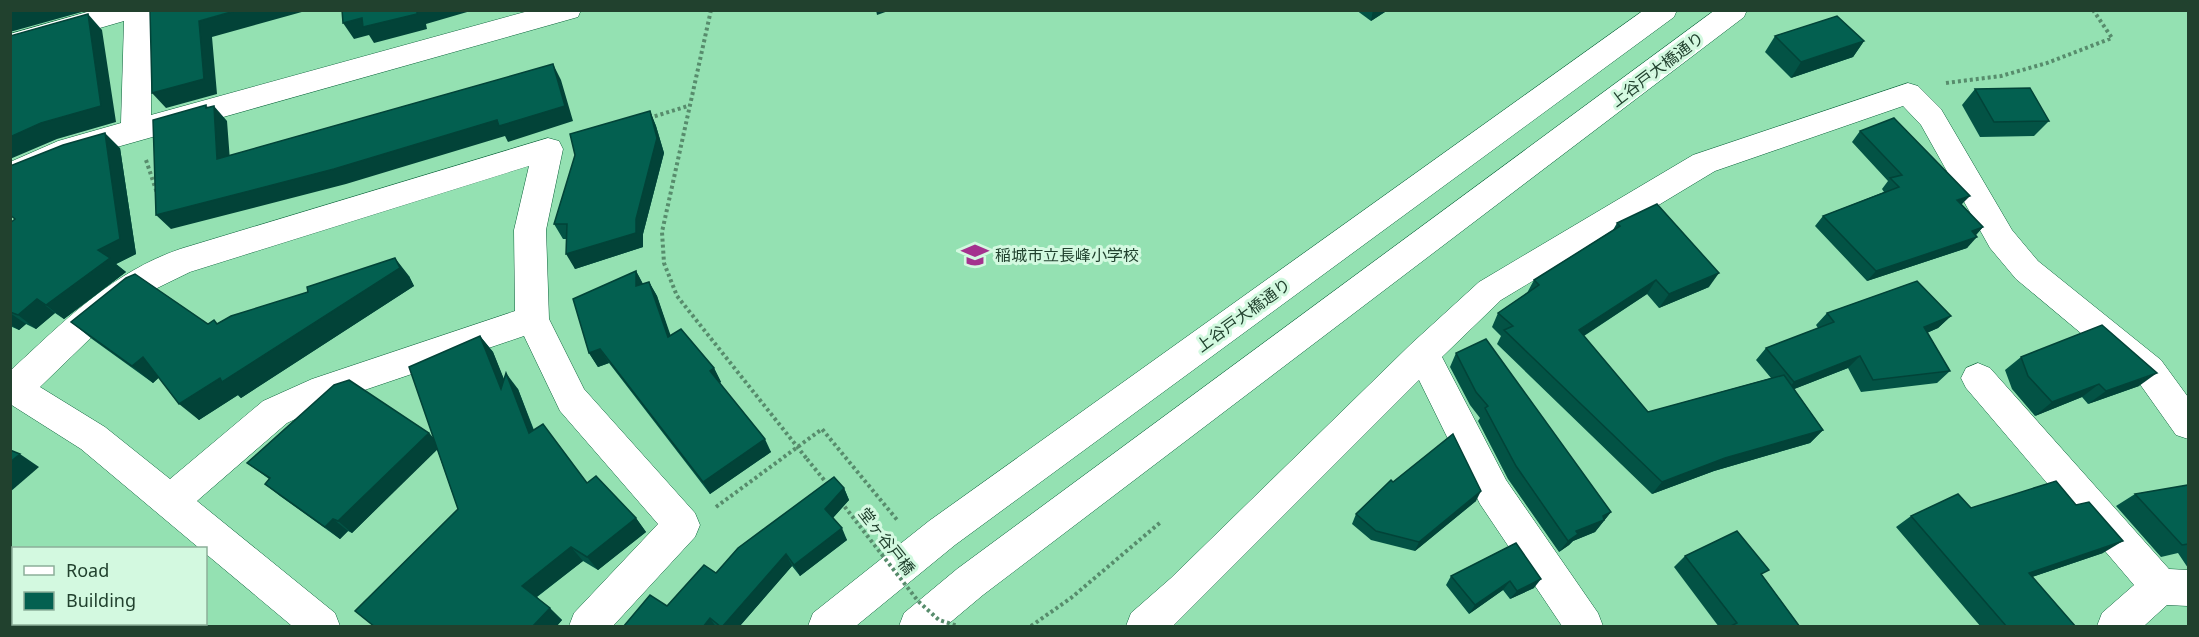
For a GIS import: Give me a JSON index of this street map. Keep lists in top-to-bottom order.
{
  "streets": {
    "street": ["上谷戸大橋通り"],
    "path": ["堂ヶ谷戸橋"]
  },
  "places": {
    "school or university": ["稲城市立長峰小学校"]
  },
  "legend": ["Road", "Building"]
}
